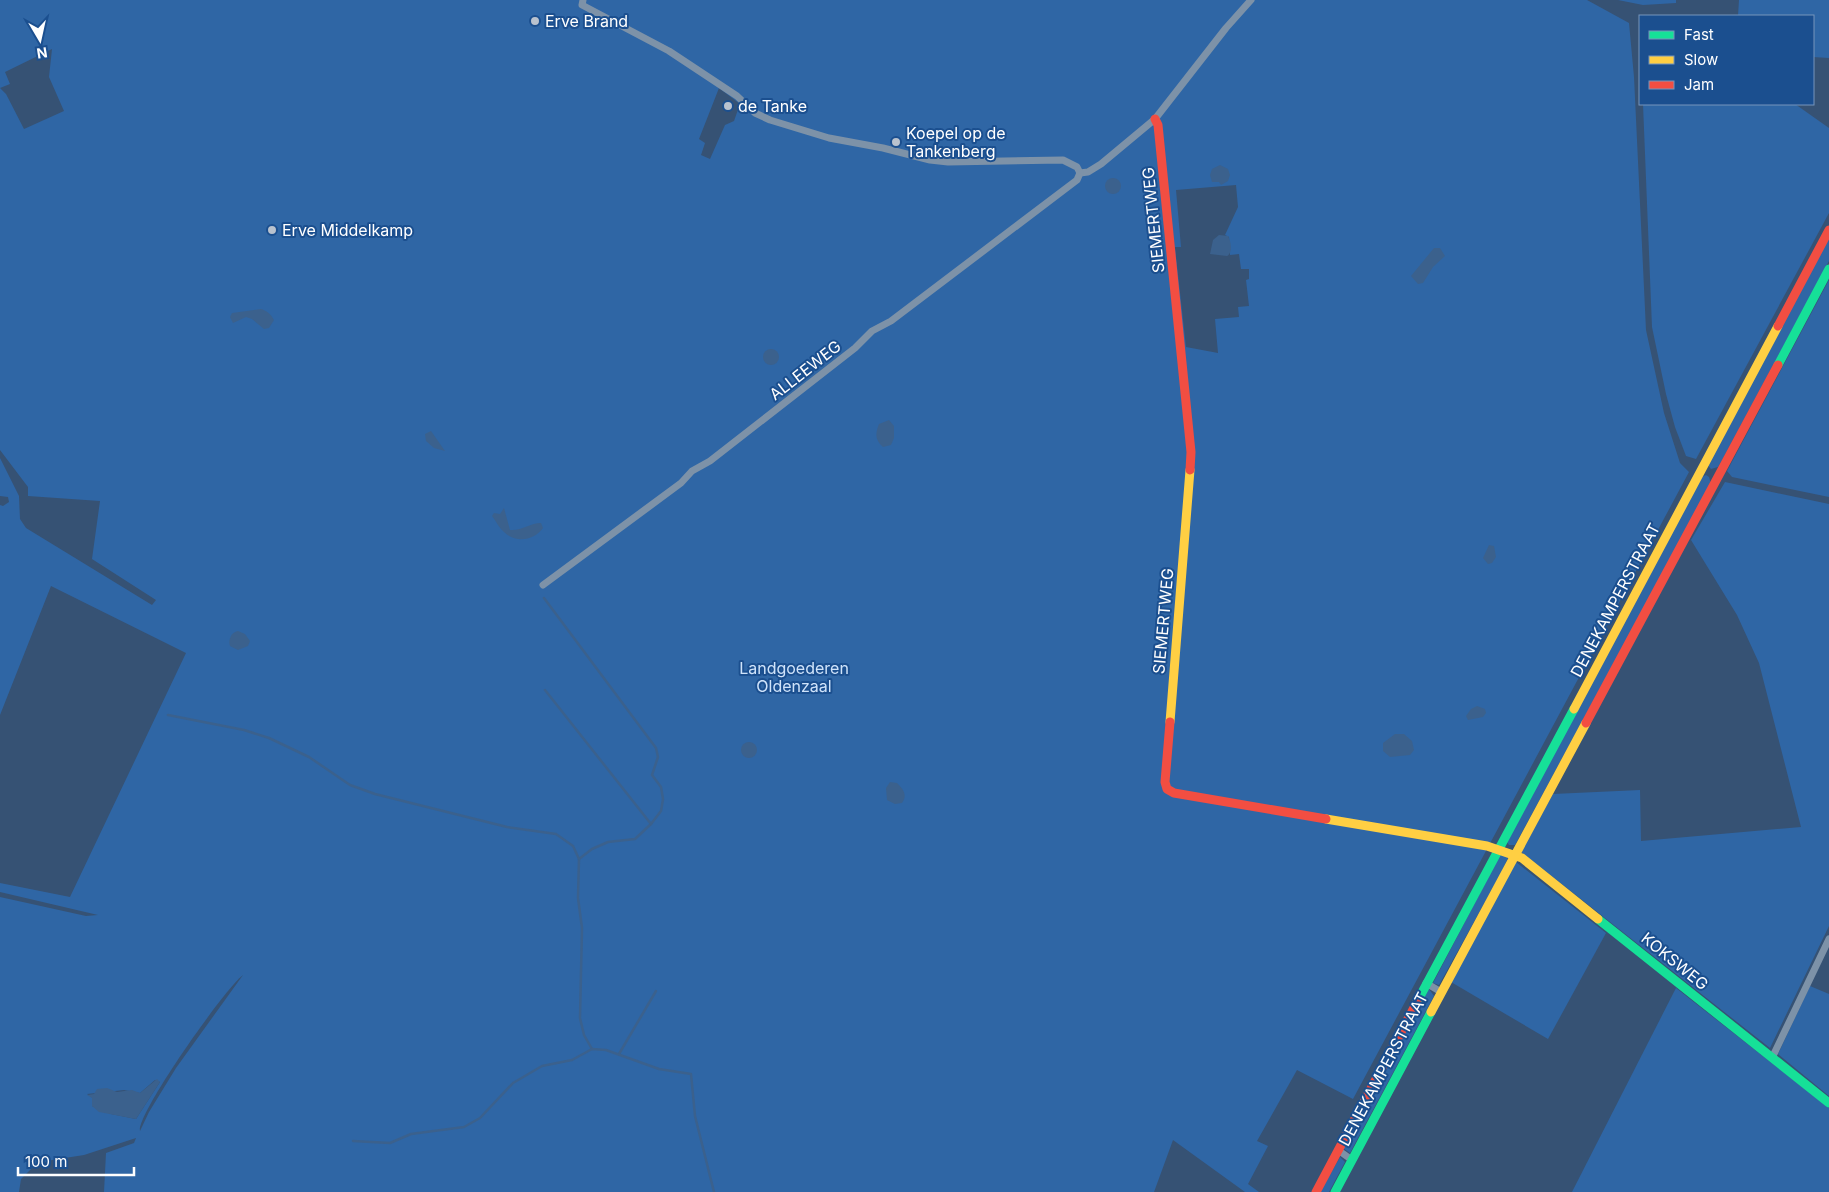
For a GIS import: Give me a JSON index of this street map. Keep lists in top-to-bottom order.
{
  "streets": {
    "street": [
      "SIEMERTWEG",
      "ALLEEWEG",
      "DENEKAMPERSTRAAT",
      "KOKSWEG"
    ]
  },
  "crossings": [
    ["SIEMERTWEG", "DENEKAMPERSTRAAT"],
    ["SIEMERTWEG", "KOKSWEG"],
    ["DENEKAMPERSTRAAT", "KOKSWEG"]
  ],
  "parks": ["Landgoederen Oldenzaal"],
  "places": [
    "Erve Brand",
    "de Tanke",
    "Koepel op de Tankenberg",
    "Erve Middelkamp"
  ],
  "legend": ["Fast", "Slow", "Jam"],
  "scale_bar": "100 m",
  "north": "bottom"
}
